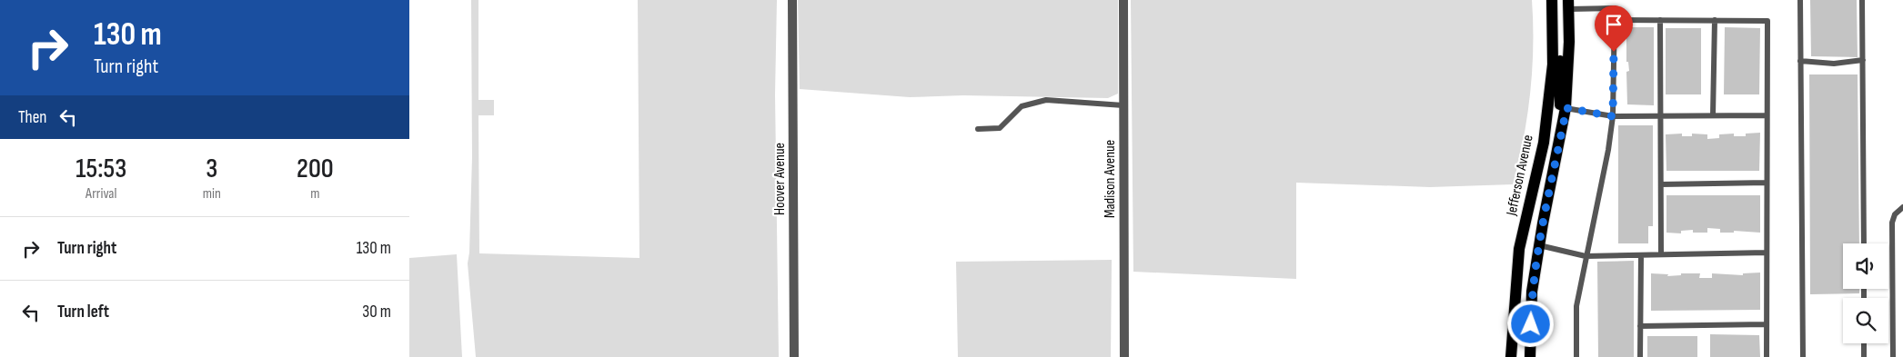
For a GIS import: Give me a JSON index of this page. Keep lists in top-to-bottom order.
{
  "streets": {
    "main road": ["Jefferson Avenue"],
    "street": ["Hoover Avenue", "Madison Avenue"]
  },
  "page": {
    "turn": ["130 m", "Turn right"],
    "then": "Then",
    "eta": [
      "15:53",
      "Arrival",
      "3",
      "min",
      "200",
      "m"
    ],
    "list": [
      {
        "name": "Turn right",
        "value": "130 m"
      },
      {
        "name": "Turn left",
        "value": "30 m"
      }
    ]
  }
}
